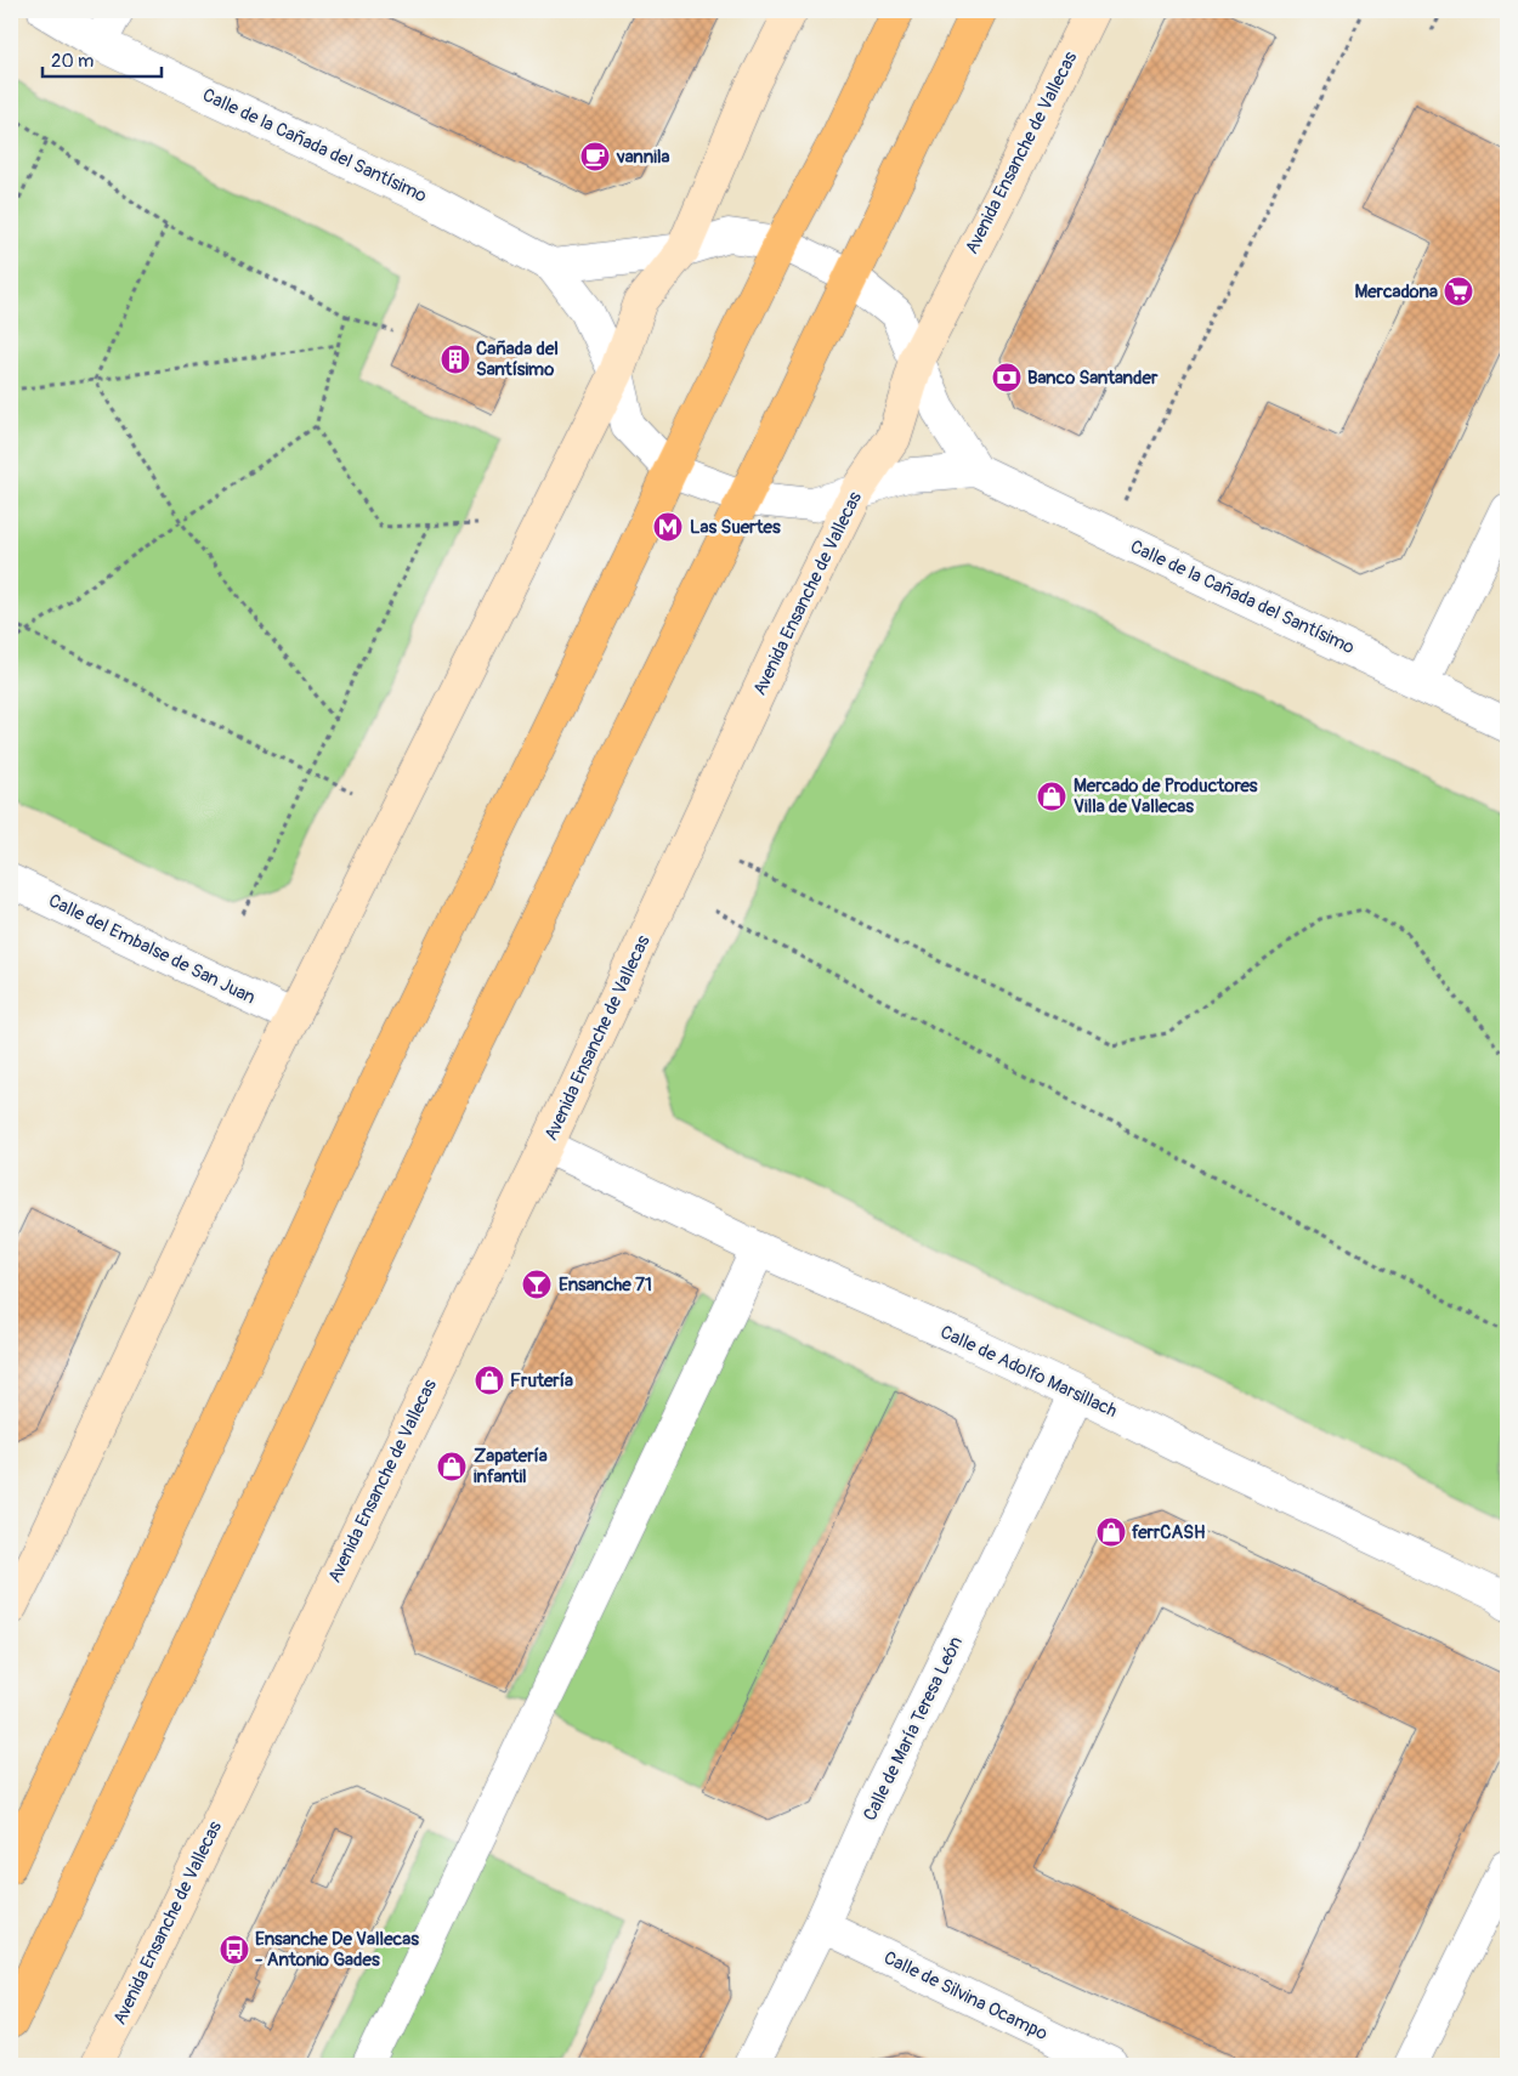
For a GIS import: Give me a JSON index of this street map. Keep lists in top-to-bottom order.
{
  "streets": {
    "street": [
      "Calle de la Cañada del Santísimo",
      "Avenida Ensanche de Vallecas",
      "Calle del Embalse de San Juan",
      "Calle de Adolfo Marsillach",
      "Calle de María Teresa León",
      "Calle de Silvina Ocampo"
    ]
  },
  "crossings": [
    ["Calle de la Cañada del Santísimo", "Avenida Ensanche de Vallecas"],
    ["Avenida Ensanche de Vallecas", "Calle de Adolfo Marsillach"],
    ["Calle de Adolfo Marsillach", "Calle de María Teresa León"],
    ["Calle de María Teresa León", "Calle de Silvina Ocampo"]
  ],
  "places": {
    "cafe": ["vannila"],
    "supermarket": ["Mercadona"],
    "building": ["Cañada del Santísimo"],
    "bank": ["Banco Santander"],
    "metro station": ["Las Suertes"],
    "shop": [
      "Mercado de Productores Villa de Vallecas",
      "Frutería",
      "Zapatería infantil",
      "ferrCASH"
    ],
    "bar": ["Ensanche 71"],
    "bus stop": ["Ensanche De Vallecas - Antonio Gades"]
  },
  "scale_bar": "20 m"
}
